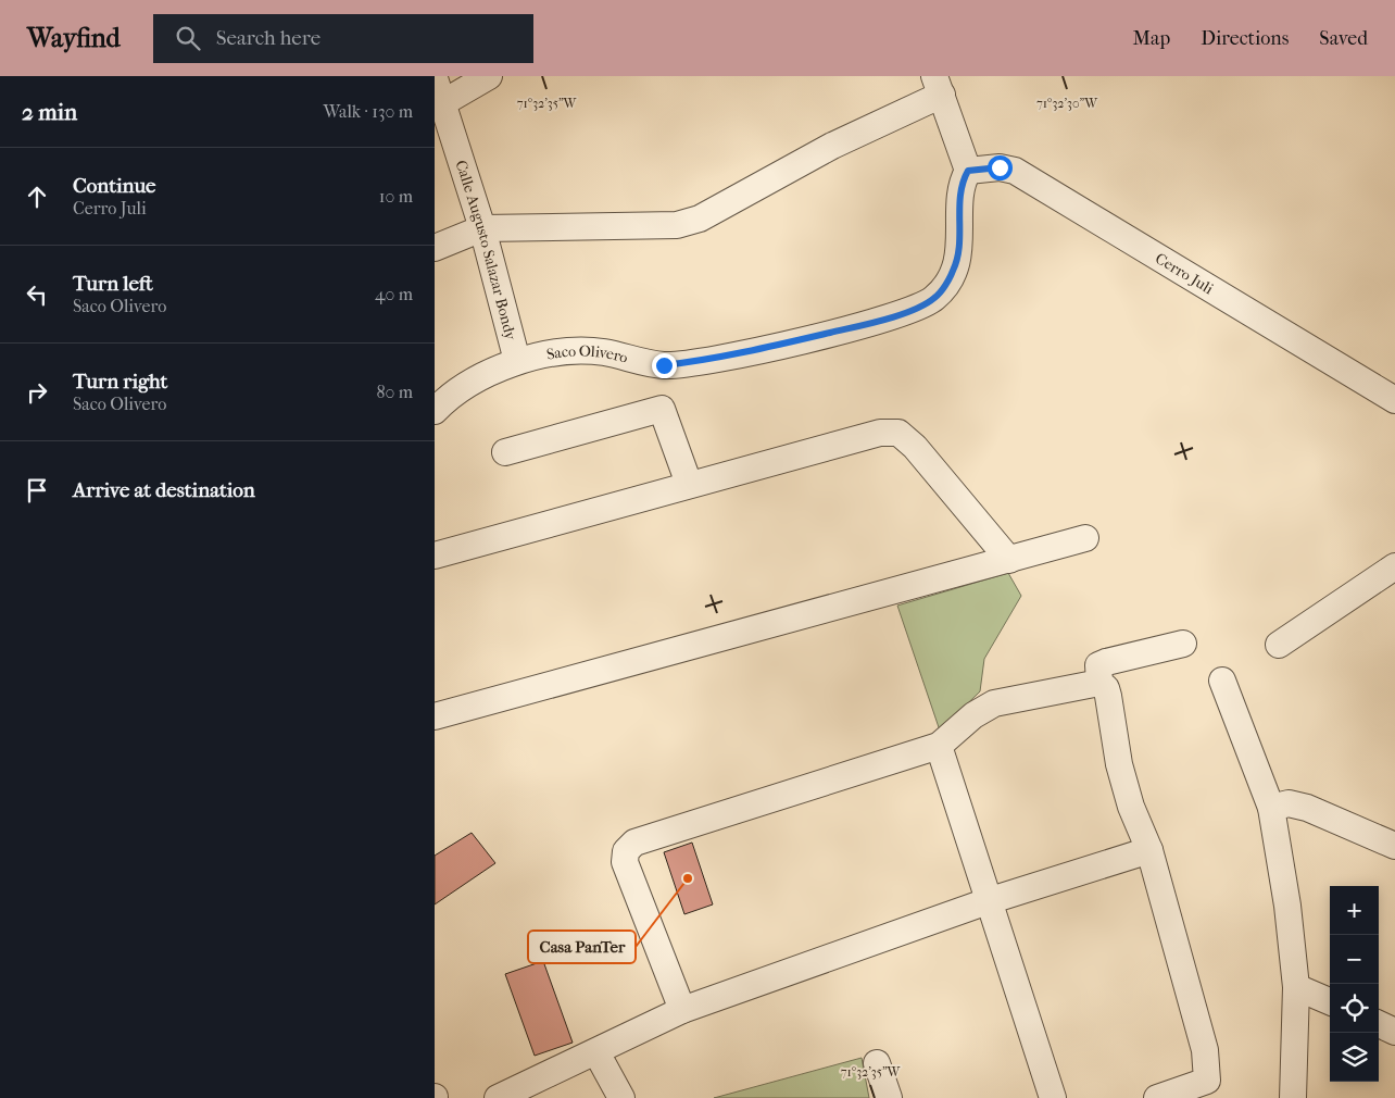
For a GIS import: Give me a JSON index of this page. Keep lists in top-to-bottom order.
{
  "streets": {
    "street": ["Calle Augusto Salazar Bondy", "Cerro Juli", "Saco Olivero"]
  },
  "crossings": [
    ["Calle Augusto Salazar Bondy", "Saco Olivero"],
    ["Cerro Juli", "Saco Olivero"]
  ],
  "places": ["Casa PanTer"],
  "page": {
    "header": "Wayfind",
    "search": "Search here",
    "nav": ["Map", "Directions", "Saved"],
    "heading": ["2 min", "Walk · 130 m"],
    "list": [
      ["Continue", "Cerro Juli", "10 m"],
      ["Turn left", "Saco Olivero", "40 m"],
      ["Turn right", "Saco Olivero", "80 m"],
      "Arrive at destination"
    ],
    "map_buttons": ["+", "−"]
  },
  "coordinates": ["71°32'35\"W", "71°32'30\"W"]
}
